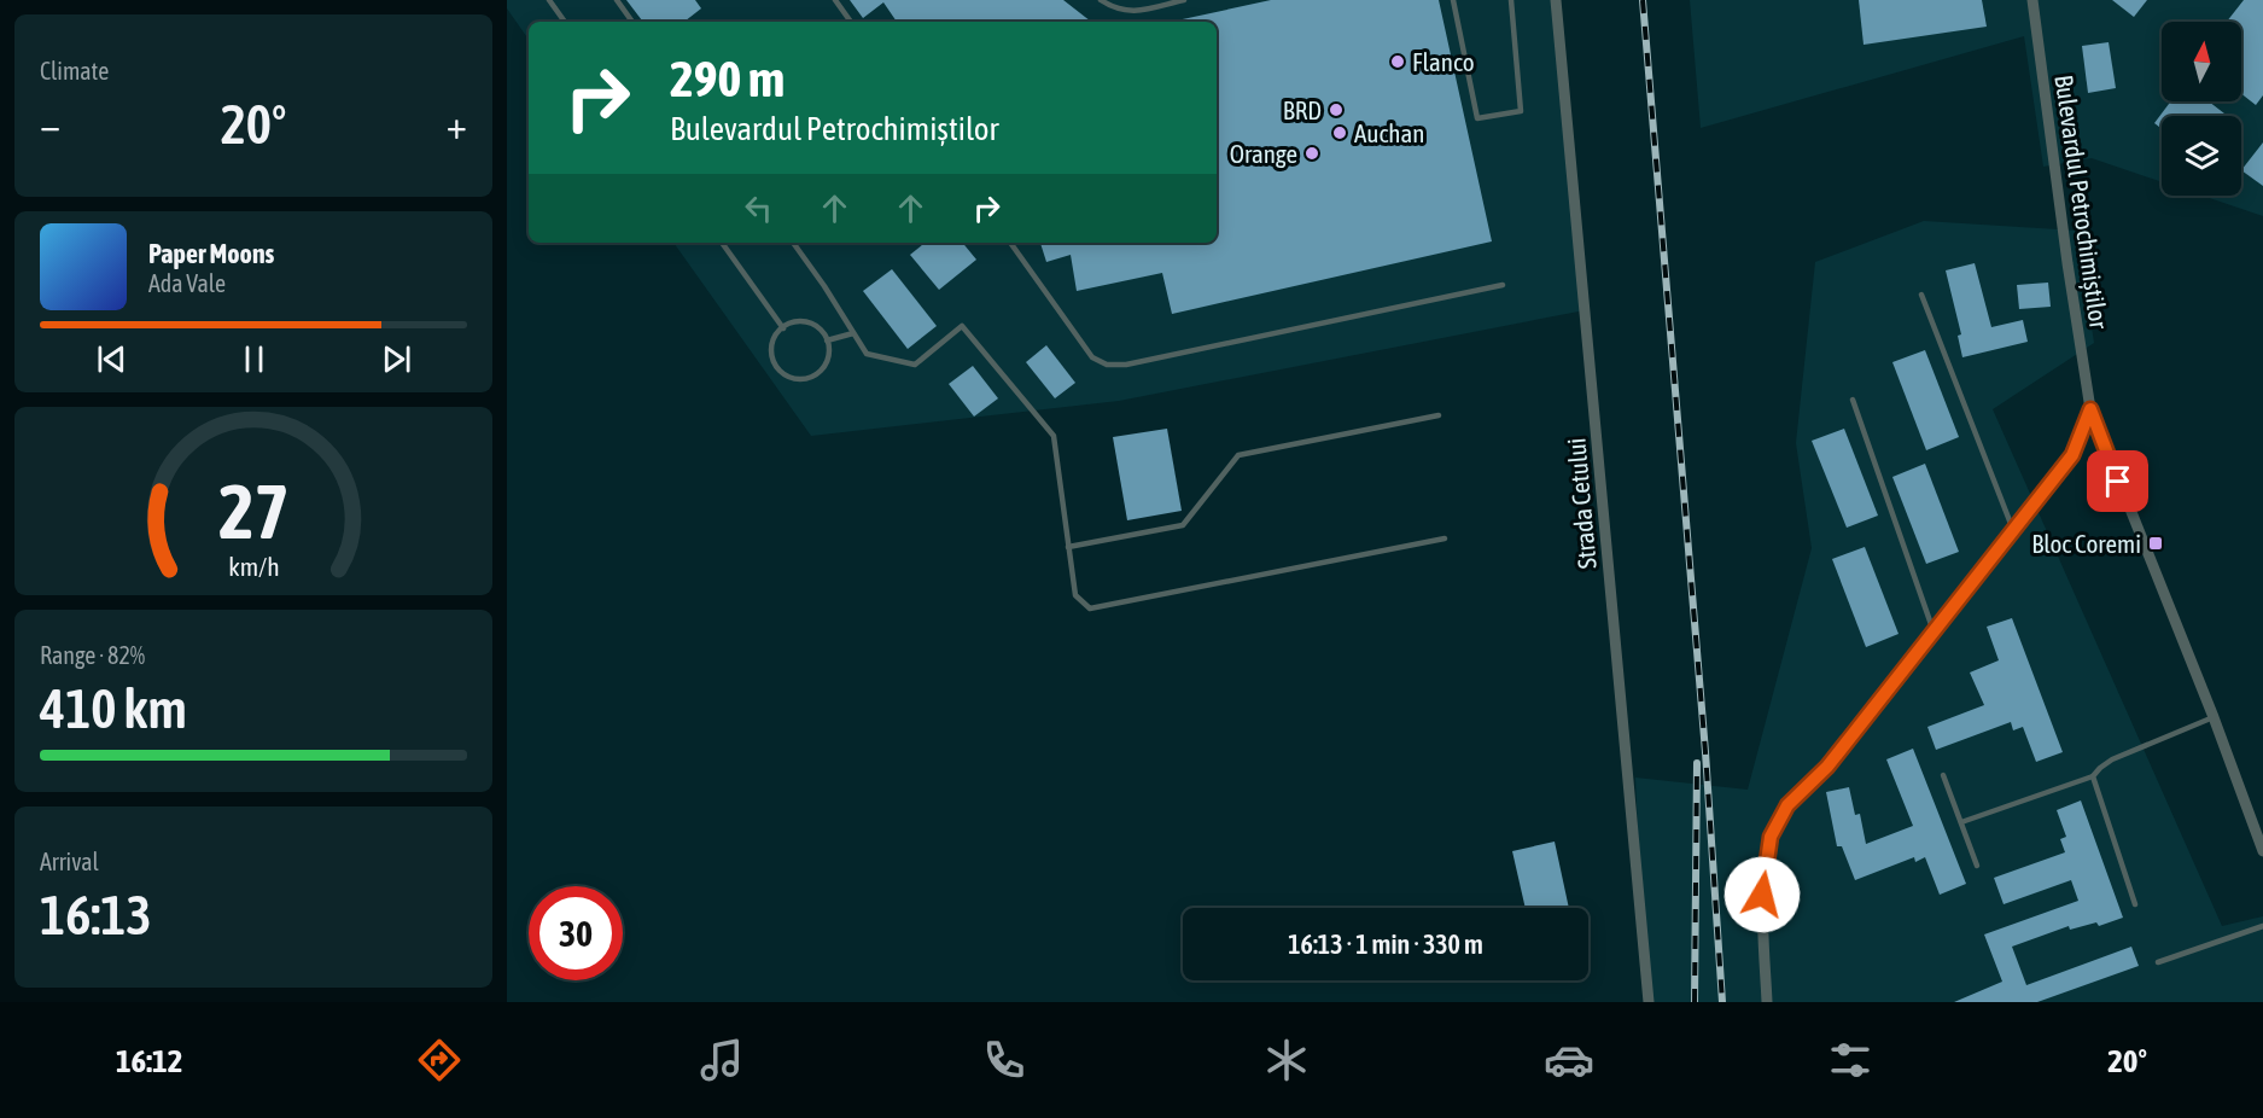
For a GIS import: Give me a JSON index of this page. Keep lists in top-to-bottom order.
{
  "streets": {
    "street": ["Bulevardul Petrochimiștilor", "Strada Cetului"]
  },
  "places": {
    "other": [
      "Flanco",
      "BRD",
      "Auchan",
      "Orange"
    ],
    "transit": ["Bloc Coremi"]
  },
  "north": "top",
  "page": {
    "tile": [
      "Climate",
      ["Range · 82%", "410 km"],
      ["Arrival", "16:13"]
    ],
    "turn": ["290 m", "Bulevardul Petrochimiștilor"],
    "heat": ["−", "20°", "+"],
    "song": ["Paper Moons", "Ada Vale"],
    "limit": "30",
    "trip": "16:13 · 1 min · 330 m",
    "tabs": ["16:12", "20°"],
    "gauge": ["27", "km/h"]
  }
}
